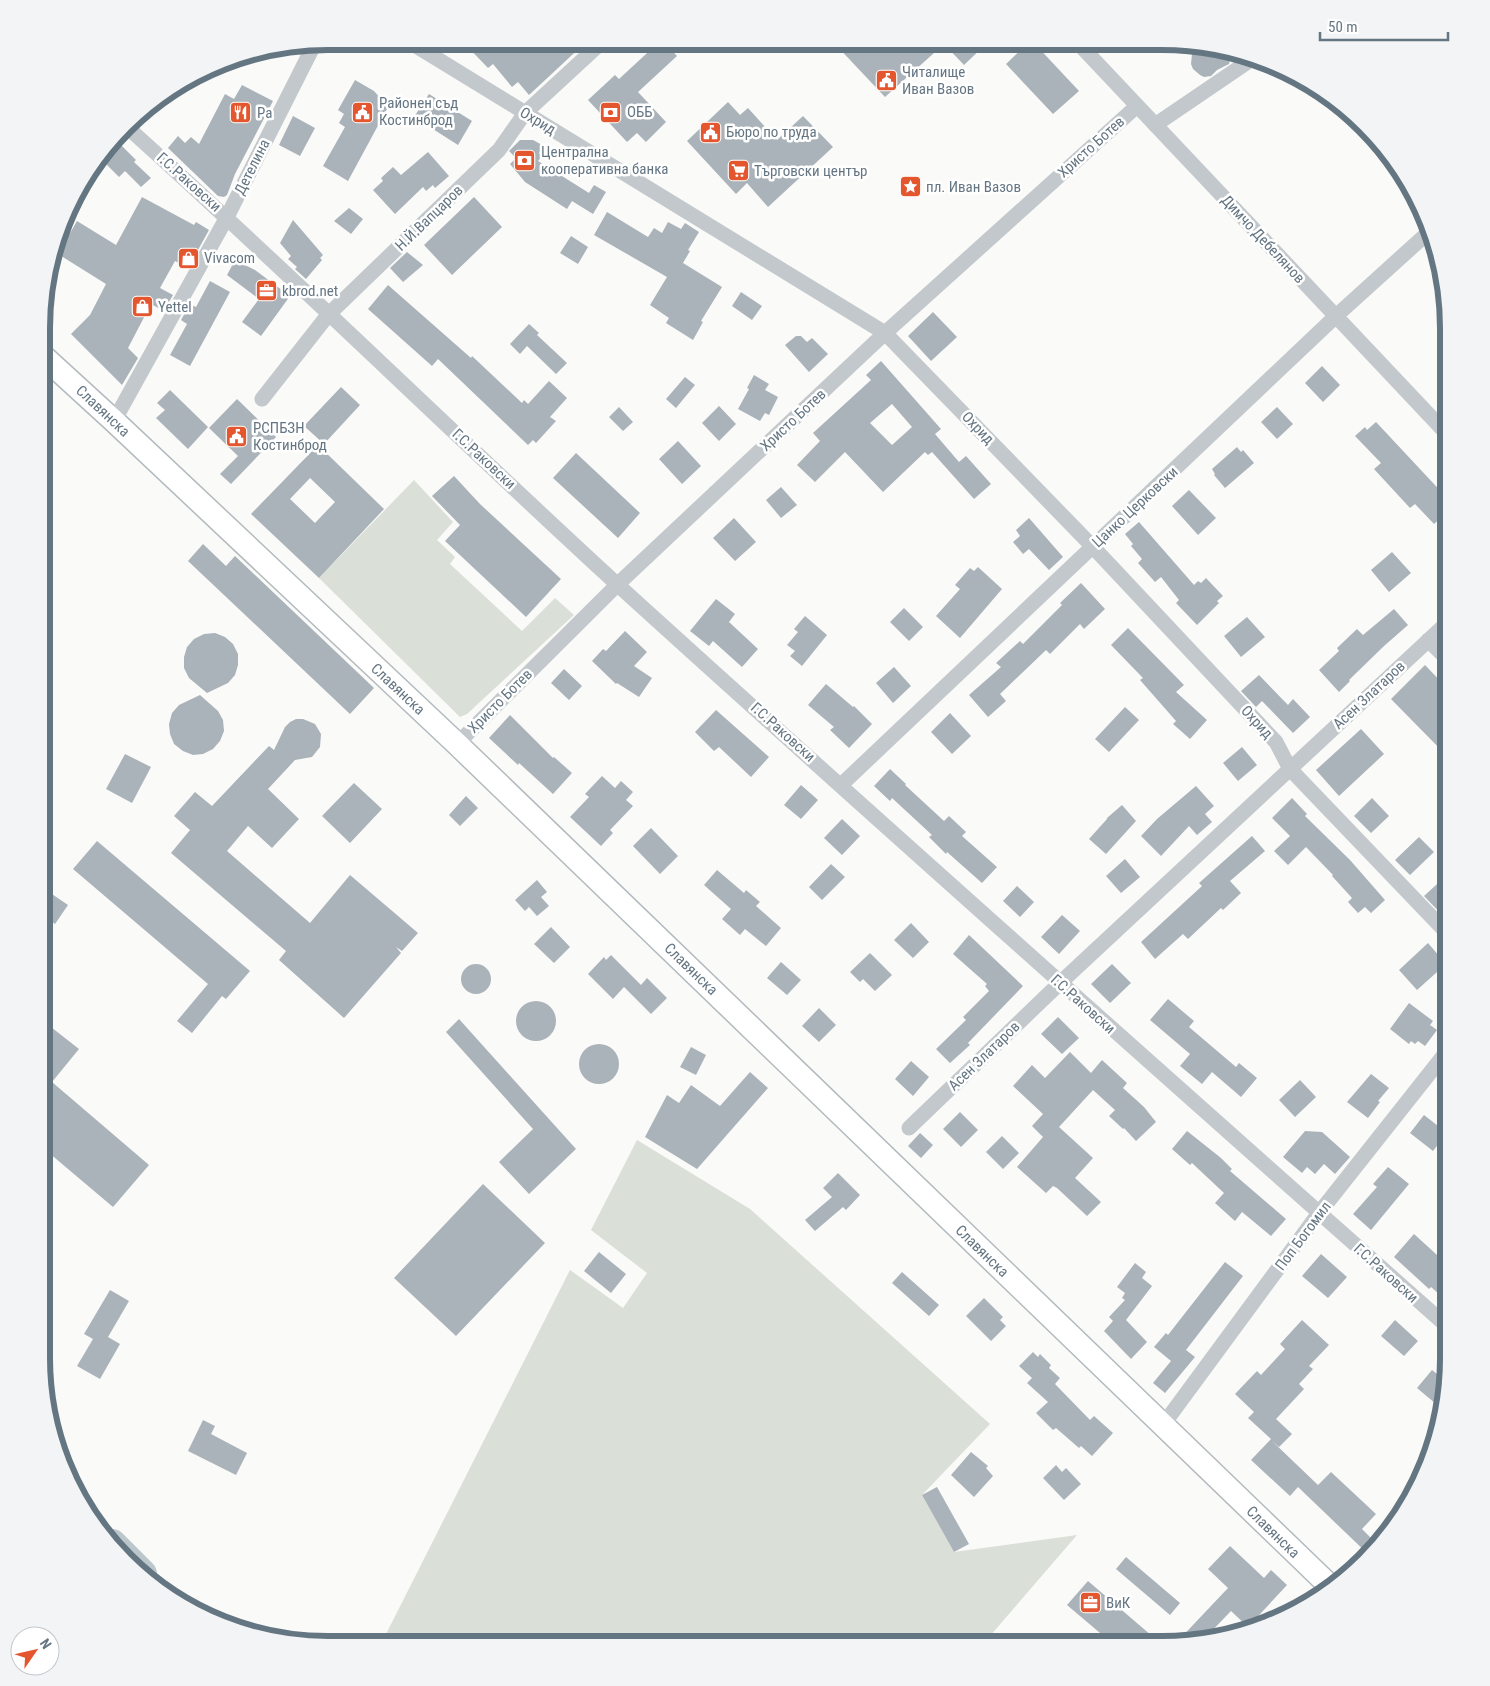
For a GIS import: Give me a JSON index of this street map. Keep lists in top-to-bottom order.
{
  "streets": {
    "street": [
      "Охрид",
      "Христо Ботев",
      "Детелина",
      "Г.С.Раковски",
      "Н.Й.Вапцаров",
      "Димчо Дебелянов",
      "Славянска",
      "Цанко Церковски",
      "Асен Златаров",
      "Поп Богомил"
    ]
  },
  "crossings": [
    ["Охрид", "Христо Ботев"],
    ["Охрид", "Н.Й.Вапцаров"],
    ["Охрид", "Цанко Церковски"],
    ["Охрид", "Асен Златаров"],
    ["Христо Ботев", "Г.С.Раковски"],
    ["Христо Ботев", "Димчо Дебелянов"],
    ["Христо Ботев", "Славянска"],
    ["Детелина", "Г.С.Раковски"],
    ["Детелина", "Славянска"],
    ["Г.С.Раковски", "Н.Й.Вапцаров"],
    ["Г.С.Раковски", "Цанко Церковски"],
    ["Г.С.Раковски", "Асен Златаров"],
    ["Г.С.Раковски", "Поп Богомил"],
    ["Димчо Дебелянов", "Цанко Церковски"],
    ["Славянска", "Поп Богомил"]
  ],
  "places": {
    "public building": [
      "Читалище Иван Вазов",
      "Районен съд Костинброд",
      "Бюро по труда",
      "РСПБЗН Костинброд"
    ],
    "bank": ["ОББ", "Централна кооперативна банка"],
    "restaurant": ["Ра"],
    "supermarket": ["Търговски център"],
    "place": ["пл. Иван Вазов"],
    "shop": ["Vivacom", "Yettel"],
    "office": ["kbrod.net", "ВиК"]
  },
  "scale_bar": "50 m",
  "north": "top right"
}
